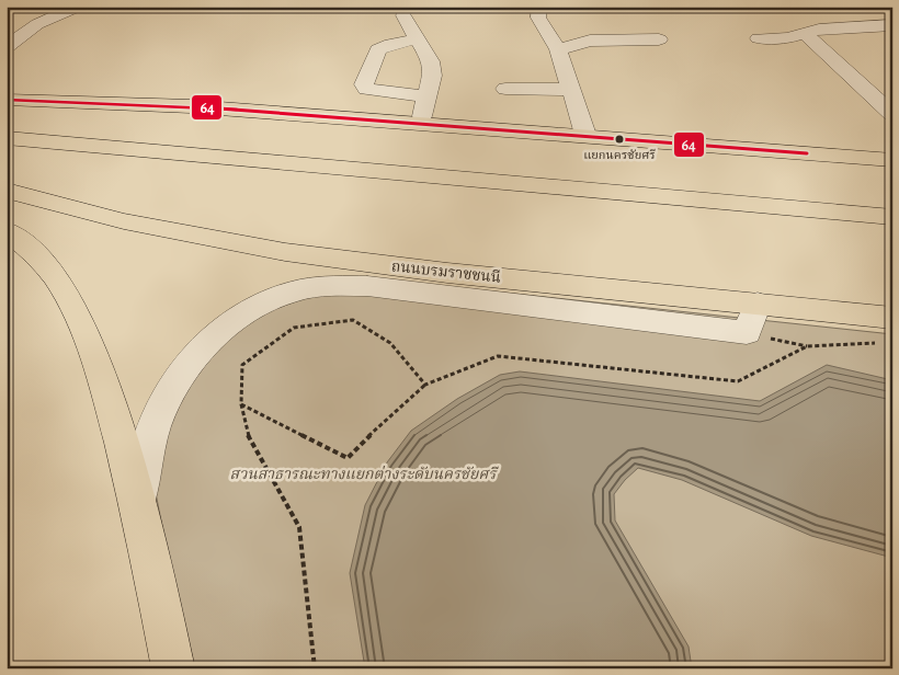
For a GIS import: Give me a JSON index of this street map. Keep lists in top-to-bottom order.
{
  "streets": {
    "highway": ["ถนนบรมราชชนนี"]
  },
  "parks": ["สวนสาธารณะทางแยกต่างระดับนครชัยศรี"],
  "places": ["แยกนครชัยศรี"],
  "lines": ["transit line 64"]
}
